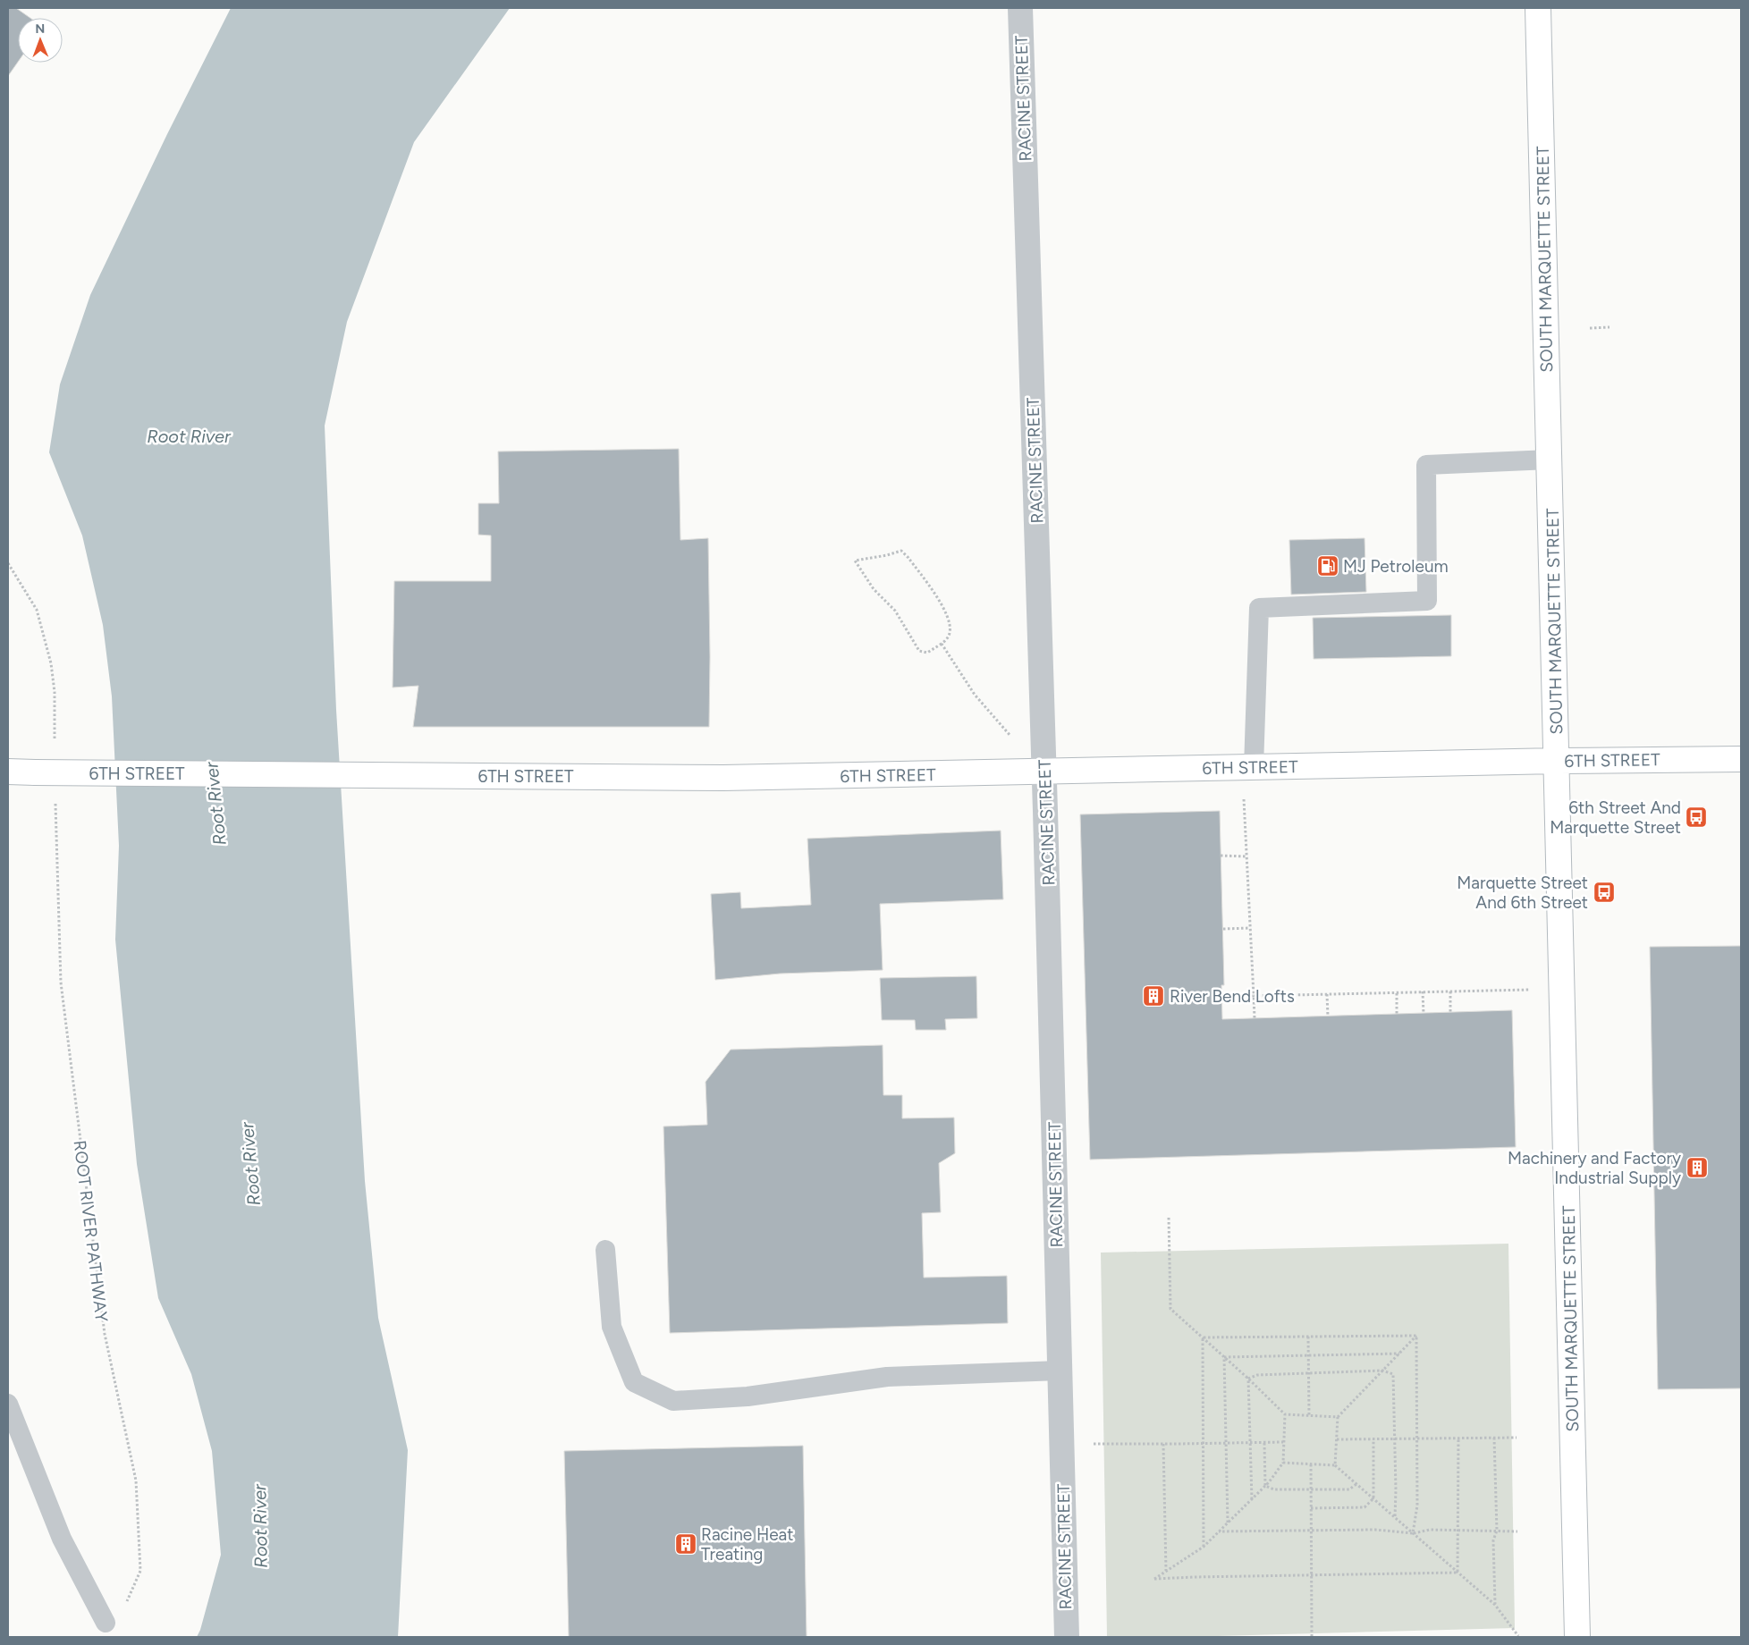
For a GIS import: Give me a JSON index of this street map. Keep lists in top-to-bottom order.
{
  "streets": {
    "street": ["RACINE STREET", "SOUTH MARQUETTE STREET", "6TH STREET"],
    "path": ["ROOT RIVER PATHWAY"]
  },
  "crossings": [
    ["RACINE STREET", "6TH STREET"],
    ["SOUTH MARQUETTE STREET", "6TH STREET"]
  ],
  "water": ["Root River"],
  "places": {
    "fuel station": ["MJ Petroleum"],
    "bus stop": ["6th Street And Marquette Street", "Marquette Street And 6th Street"],
    "building": ["River Bend Lofts", "Machinery and Factory Industrial Supply", "Racine Heat Treating"]
  },
  "north": "top"
}
